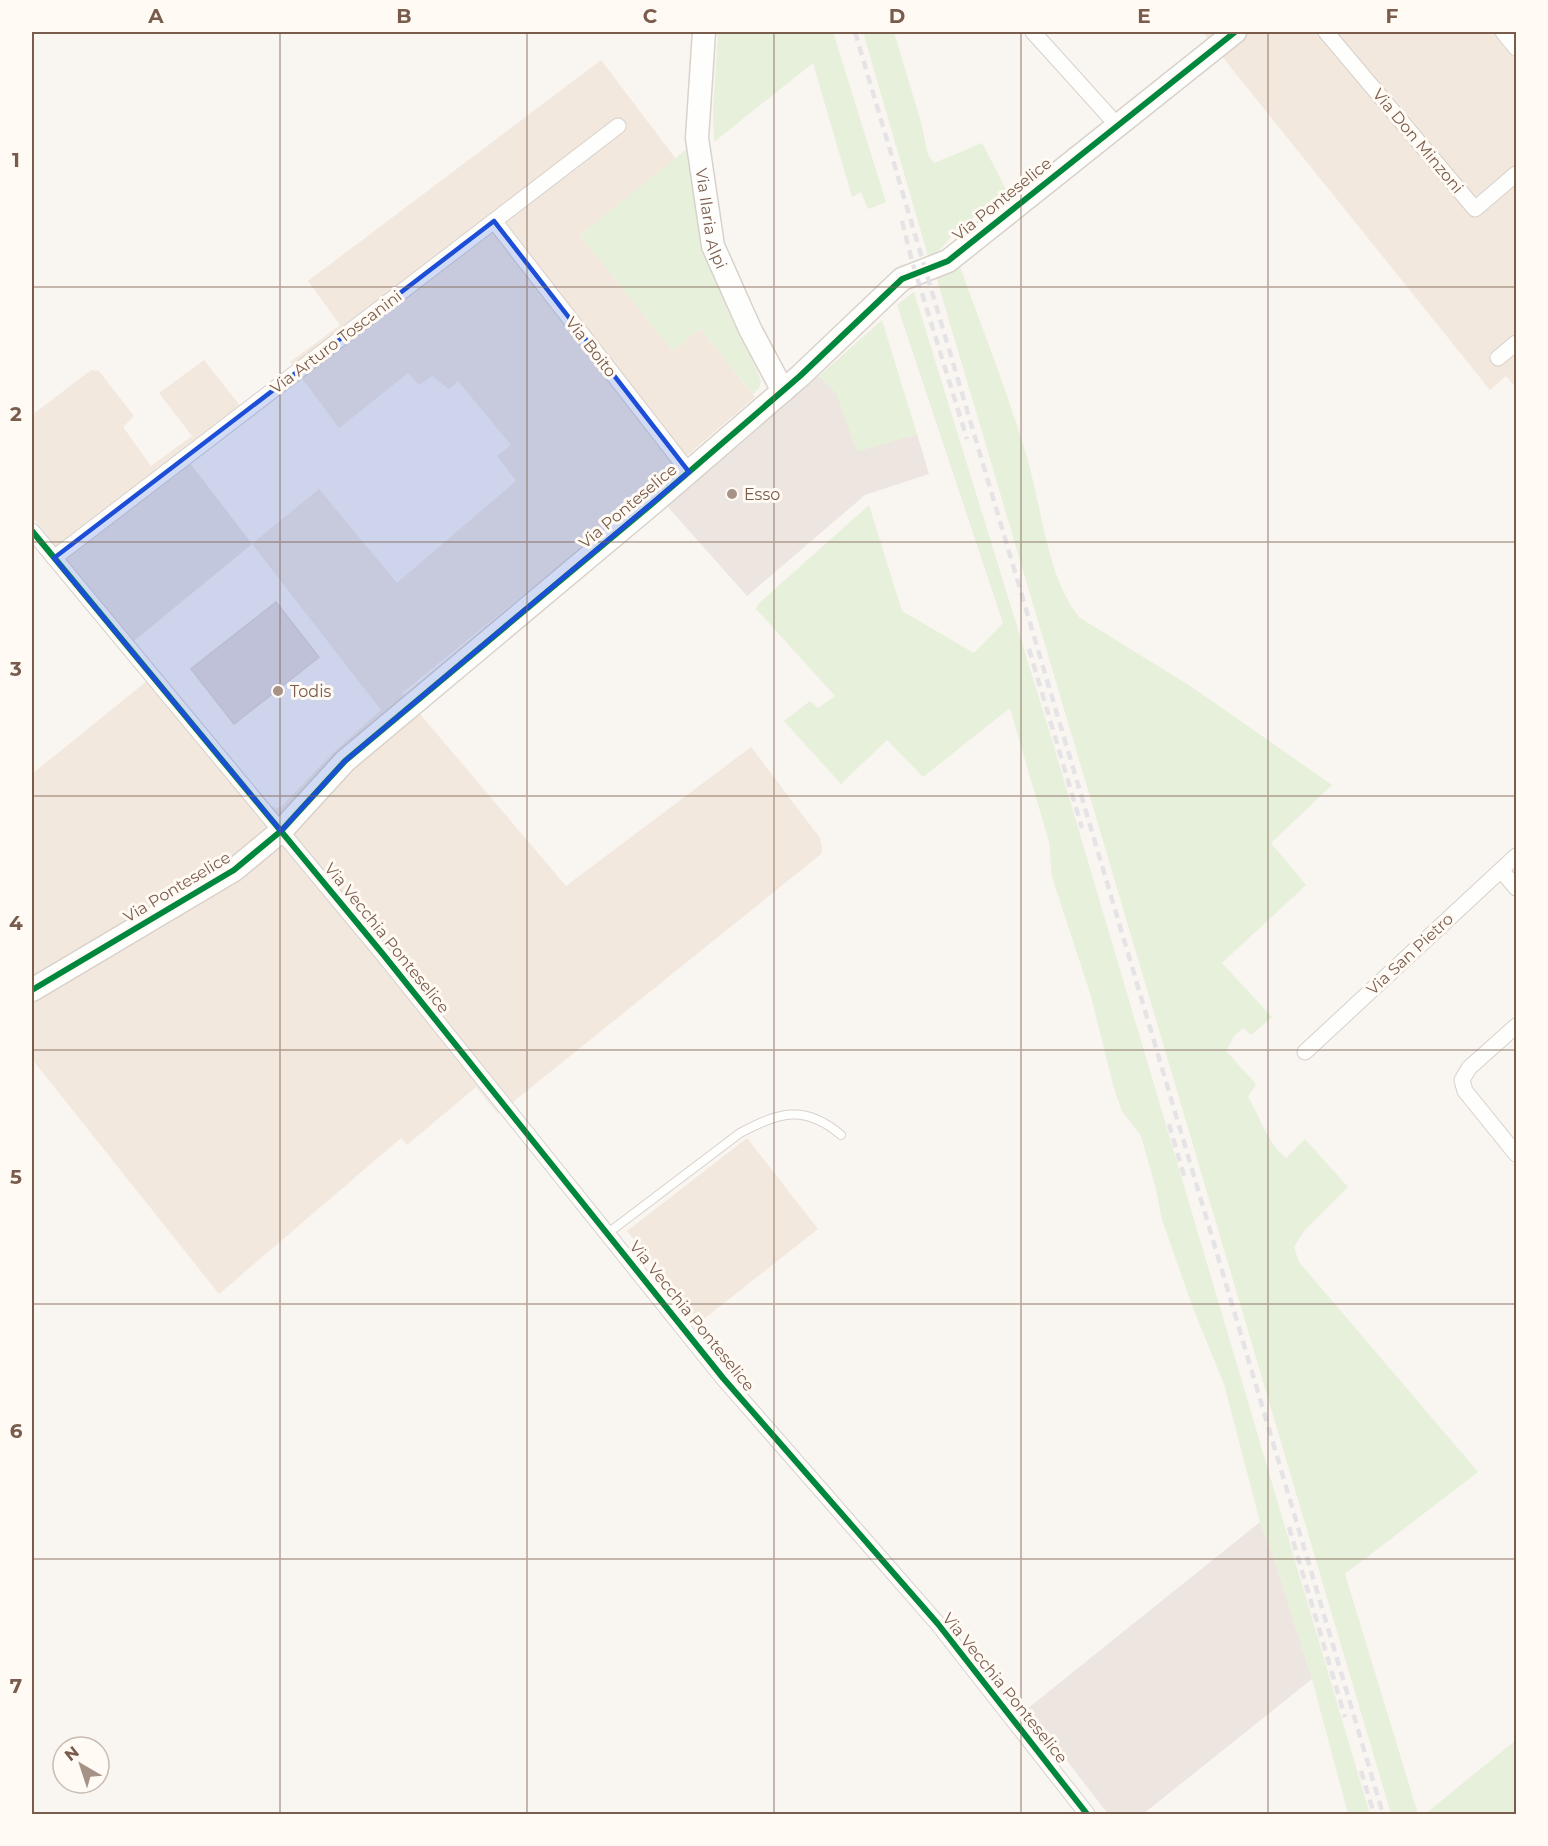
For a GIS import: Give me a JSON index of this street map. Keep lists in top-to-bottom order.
{
  "streets": {
    "street": [
      "Via Don Minzoni",
      "Via Ponteselice",
      "Via Ilaria Alpi",
      "Via Arturo Toscanini",
      "Via Boito",
      "Via Vecchia Ponteselice",
      "Via San Pietro"
    ]
  },
  "crossings": [
    ["Via Ponteselice", "Via Ilaria Alpi"],
    ["Via Ponteselice", "Via Boito"],
    ["Via Ponteselice", "Via Vecchia Ponteselice"],
    ["Via Arturo Toscanini", "Via Boito"],
    ["Via Arturo Toscanini", "Via Vecchia Ponteselice"]
  ],
  "places": ["Esso", "Todis"],
  "north": "top left",
  "grid": {
    "columns": [
      "A",
      "B",
      "C",
      "D",
      "E",
      "F"
    ],
    "rows": [
      "1",
      "2",
      "3",
      "4",
      "5",
      "6",
      "7"
    ]
  }
}
